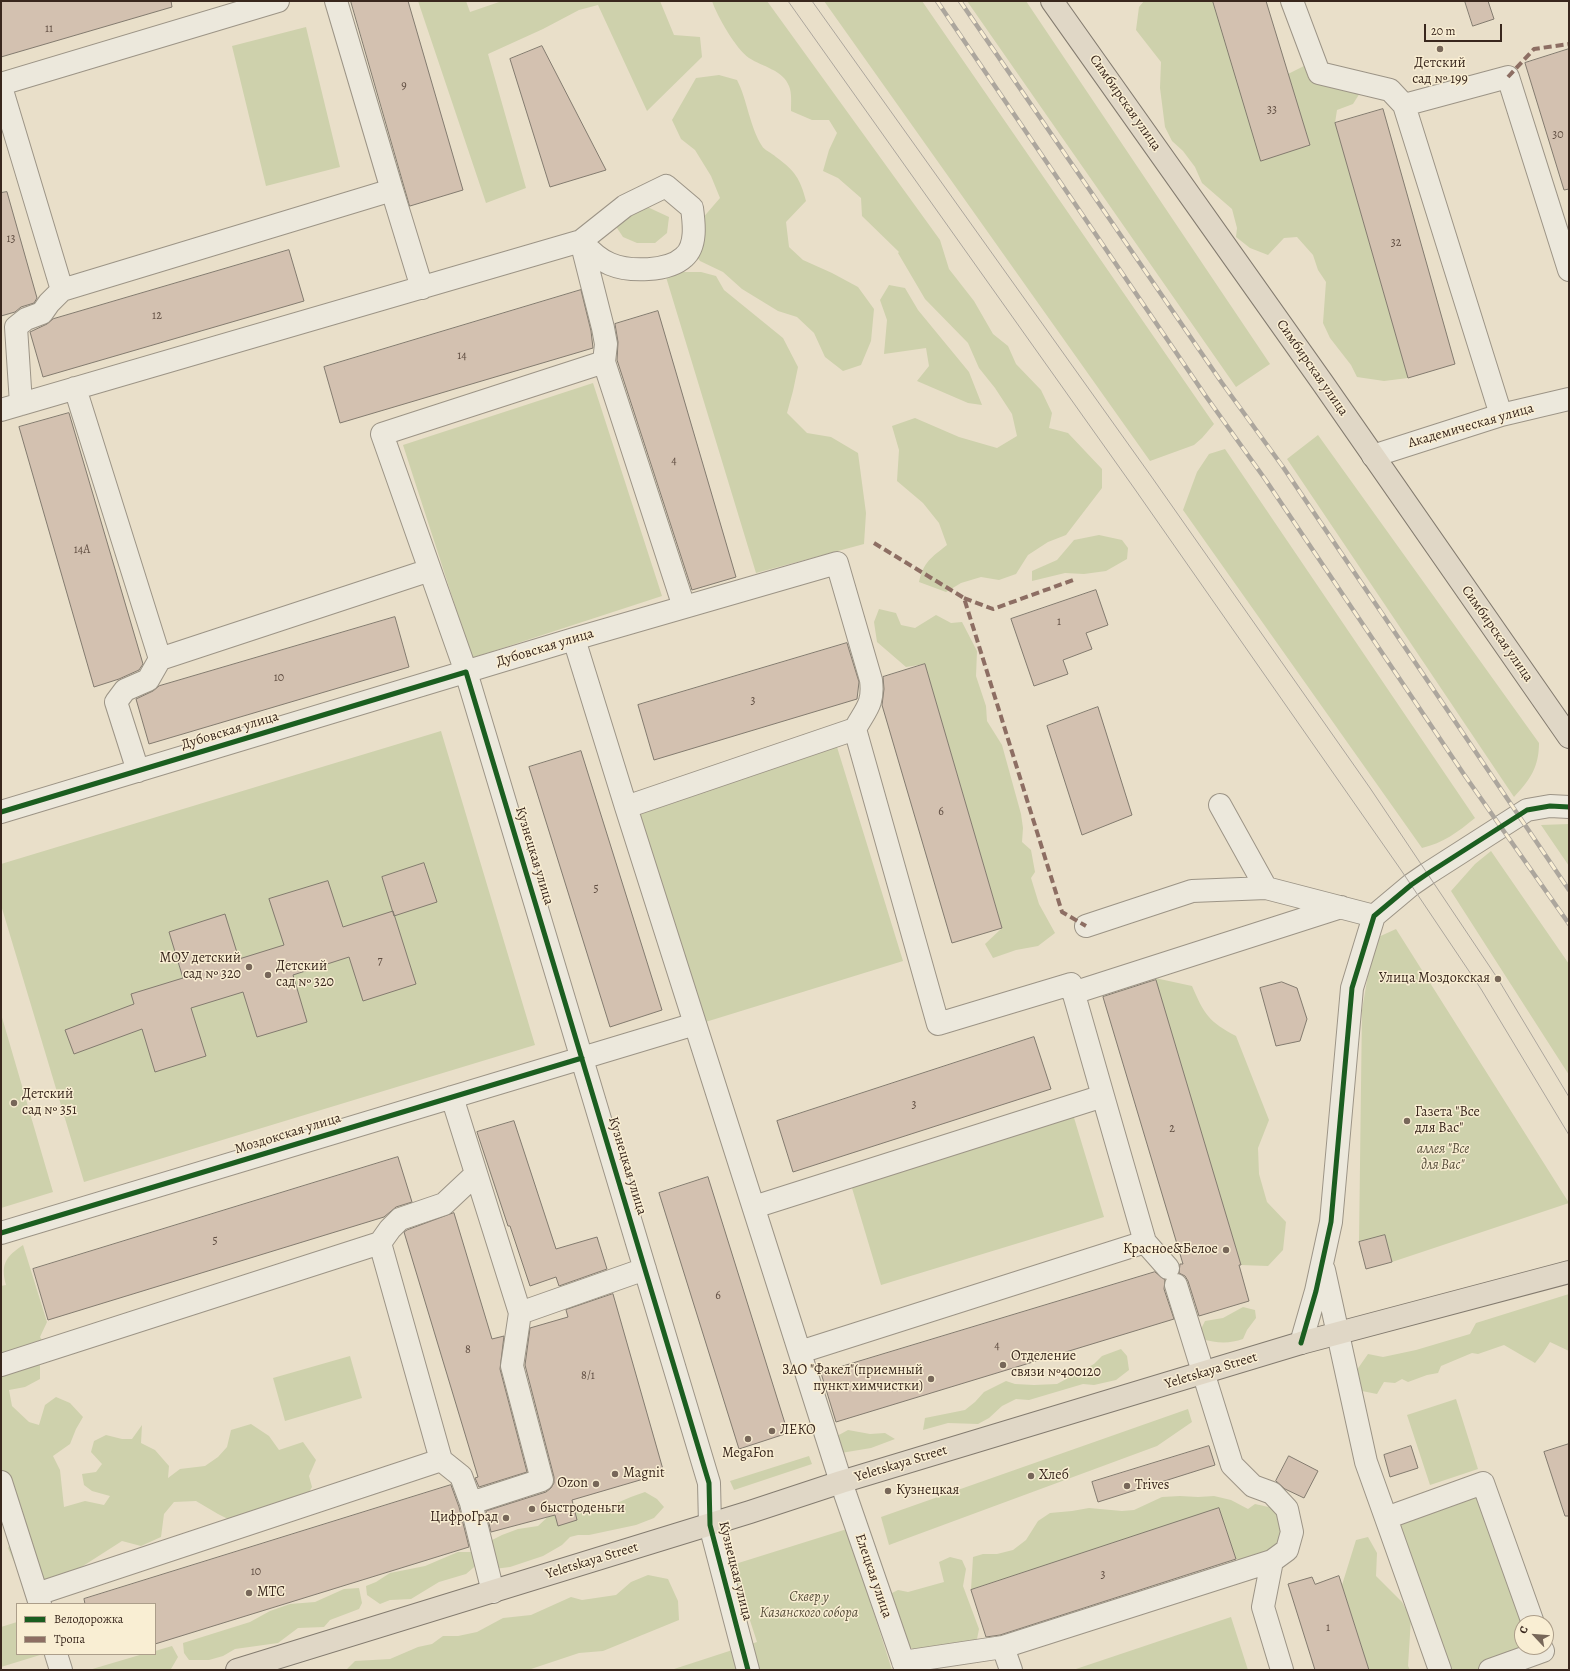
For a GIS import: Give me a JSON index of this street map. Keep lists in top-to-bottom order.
{
  "streets": {
    "main road": ["Симбирская улица", "Yeletskaya Street"],
    "street": [
      "Академическая улица",
      "Дубовская улица",
      "Кузнецкая улица",
      "Моздокская улица",
      "Елецкая улица"
    ]
  },
  "crossings": [
    ["Симбирская улица", "Академическая улица"],
    ["Дубовская улица", "Кузнецкая улица"],
    ["Дубовская улица", "Елецкая улица"],
    ["Кузнецкая улица", "Моздокская улица"],
    ["Кузнецкая улица", "Yeletskaya Street"],
    ["Моздокская улица", "Елецкая улица"],
    ["Yeletskaya Street", "Елецкая улица"]
  ],
  "parks": ["аллея \"Все для Вас\"", "Сквер у Казанского собора"],
  "places": [
    "Детский сад № 199",
    "МОУ детский сад № 320",
    "Детский сад № 320",
    "Улица Моздокская",
    "Детский сад № 351",
    "Газета \"Все для Вас\"",
    "Красное&Белое",
    "Отделение связи №400120",
    "ЗАО \"Факел\"(приемный пункт химчистки)",
    "ЛЕКО",
    "MegaFon",
    "Magnit",
    "Хлеб",
    "Ozon",
    "Trives",
    "Кузнецкая",
    "быстроденьги",
    "ЦифроГрад",
    "МТС"
  ],
  "house_numbers": [
    "11",
    "9",
    "33",
    "30",
    "13",
    "32",
    "12",
    "14",
    "4",
    "14А",
    "1",
    "10",
    "3",
    "6",
    "5",
    "7",
    "3",
    "2",
    "5",
    "6",
    "4",
    "8",
    "8/1",
    "10",
    "3",
    "1"
  ],
  "legend": ["Велодорожка", "Тропа"],
  "scale_bar": "20 m",
  "north": "top left"
}
